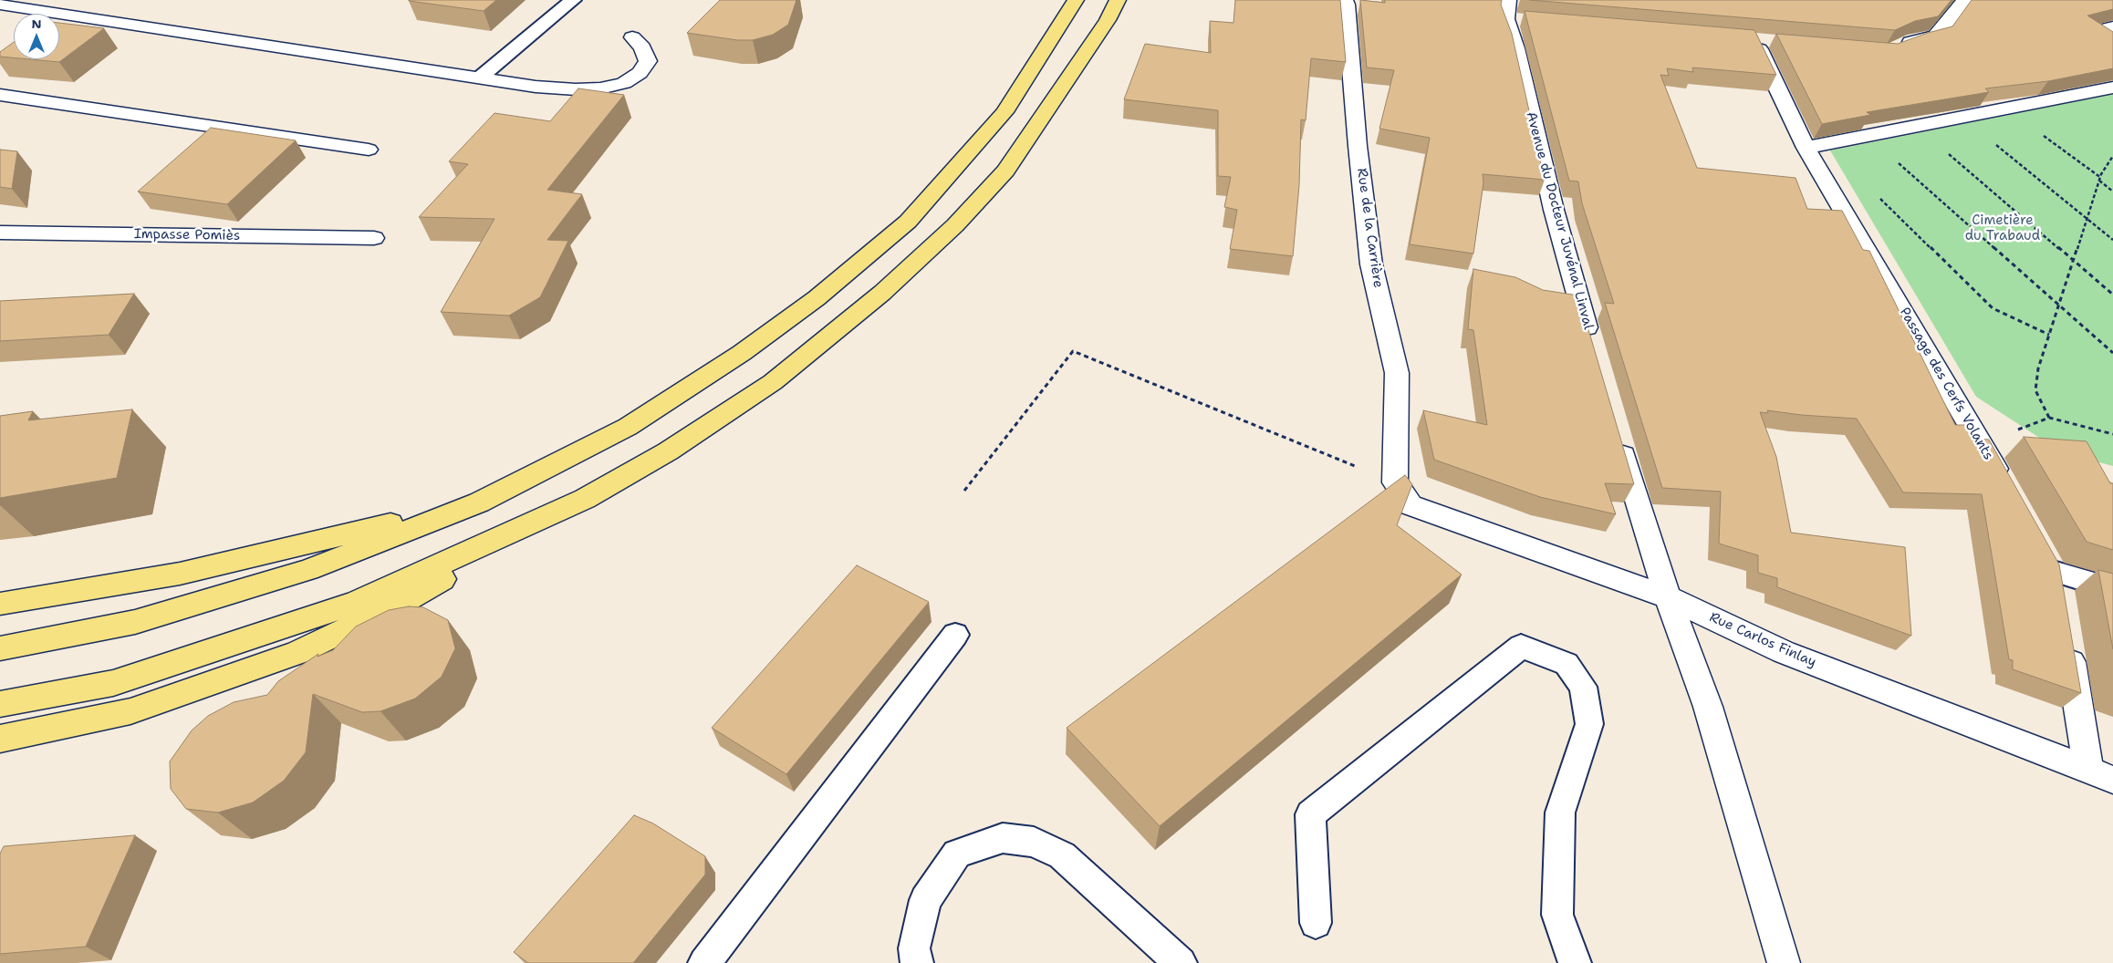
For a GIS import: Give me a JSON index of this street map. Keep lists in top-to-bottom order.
{
  "streets": {
    "street": [
      "Avenue du Docteur Juvénal Linval",
      "Rue de la Carrière",
      "Impasse Pomiès",
      "Passage des Cerfs Volants",
      "Rue Carlos Finlay"
    ]
  },
  "crossings": [
    ["Rue de la Carrière", "Rue Carlos Finlay"]
  ],
  "parks": ["Cimetière du Trabaud"],
  "north": "top"
}
